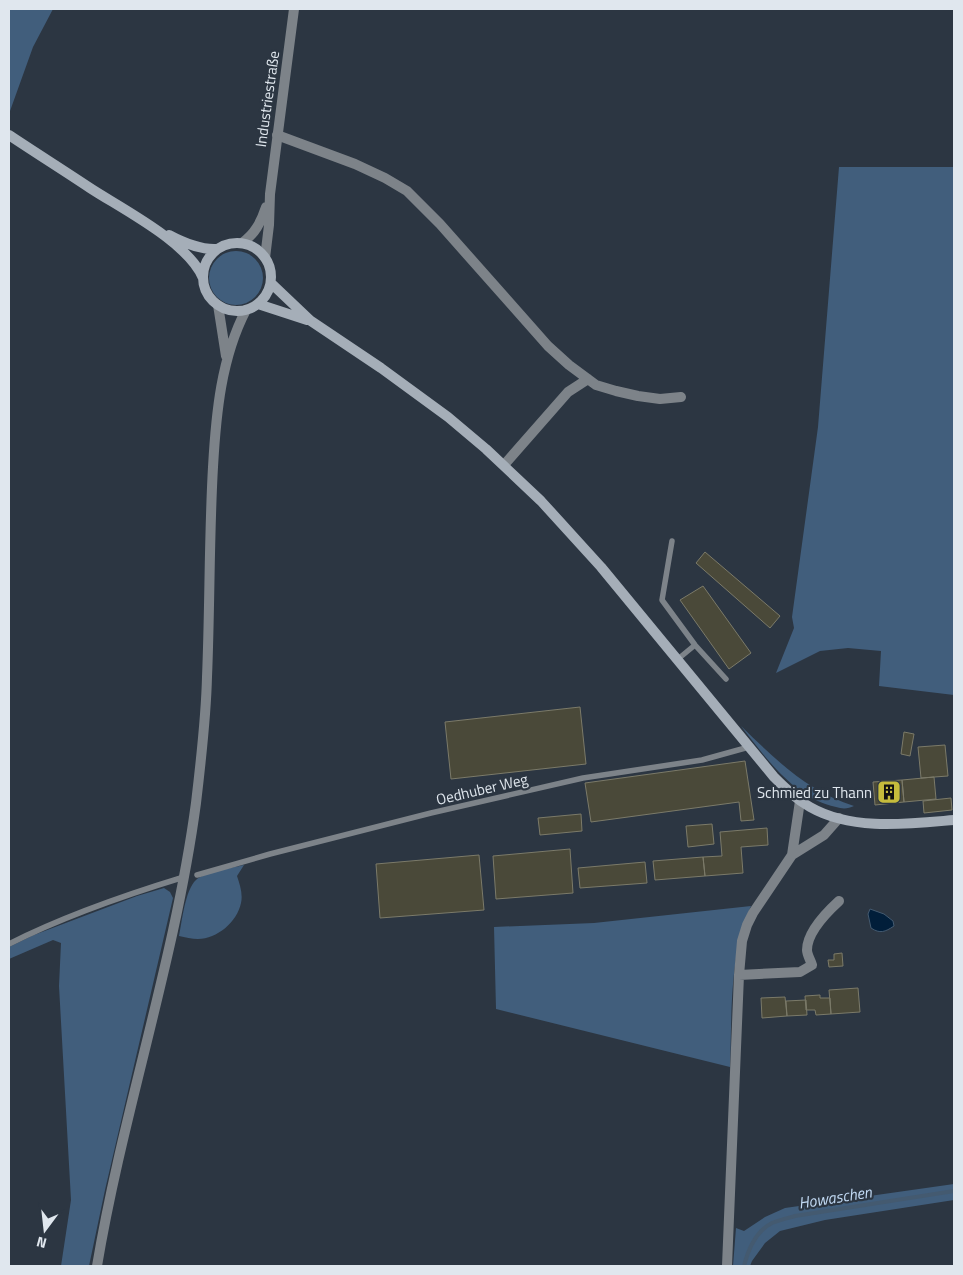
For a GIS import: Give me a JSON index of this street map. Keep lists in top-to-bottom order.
{
  "streets": {
    "street": ["Industriestraße"],
    "lane": ["Oedhuber Weg"]
  },
  "water": ["Howaschen"],
  "places": {
    "building": ["Schmied zu Thann"]
  },
  "north": "bottom"
}
